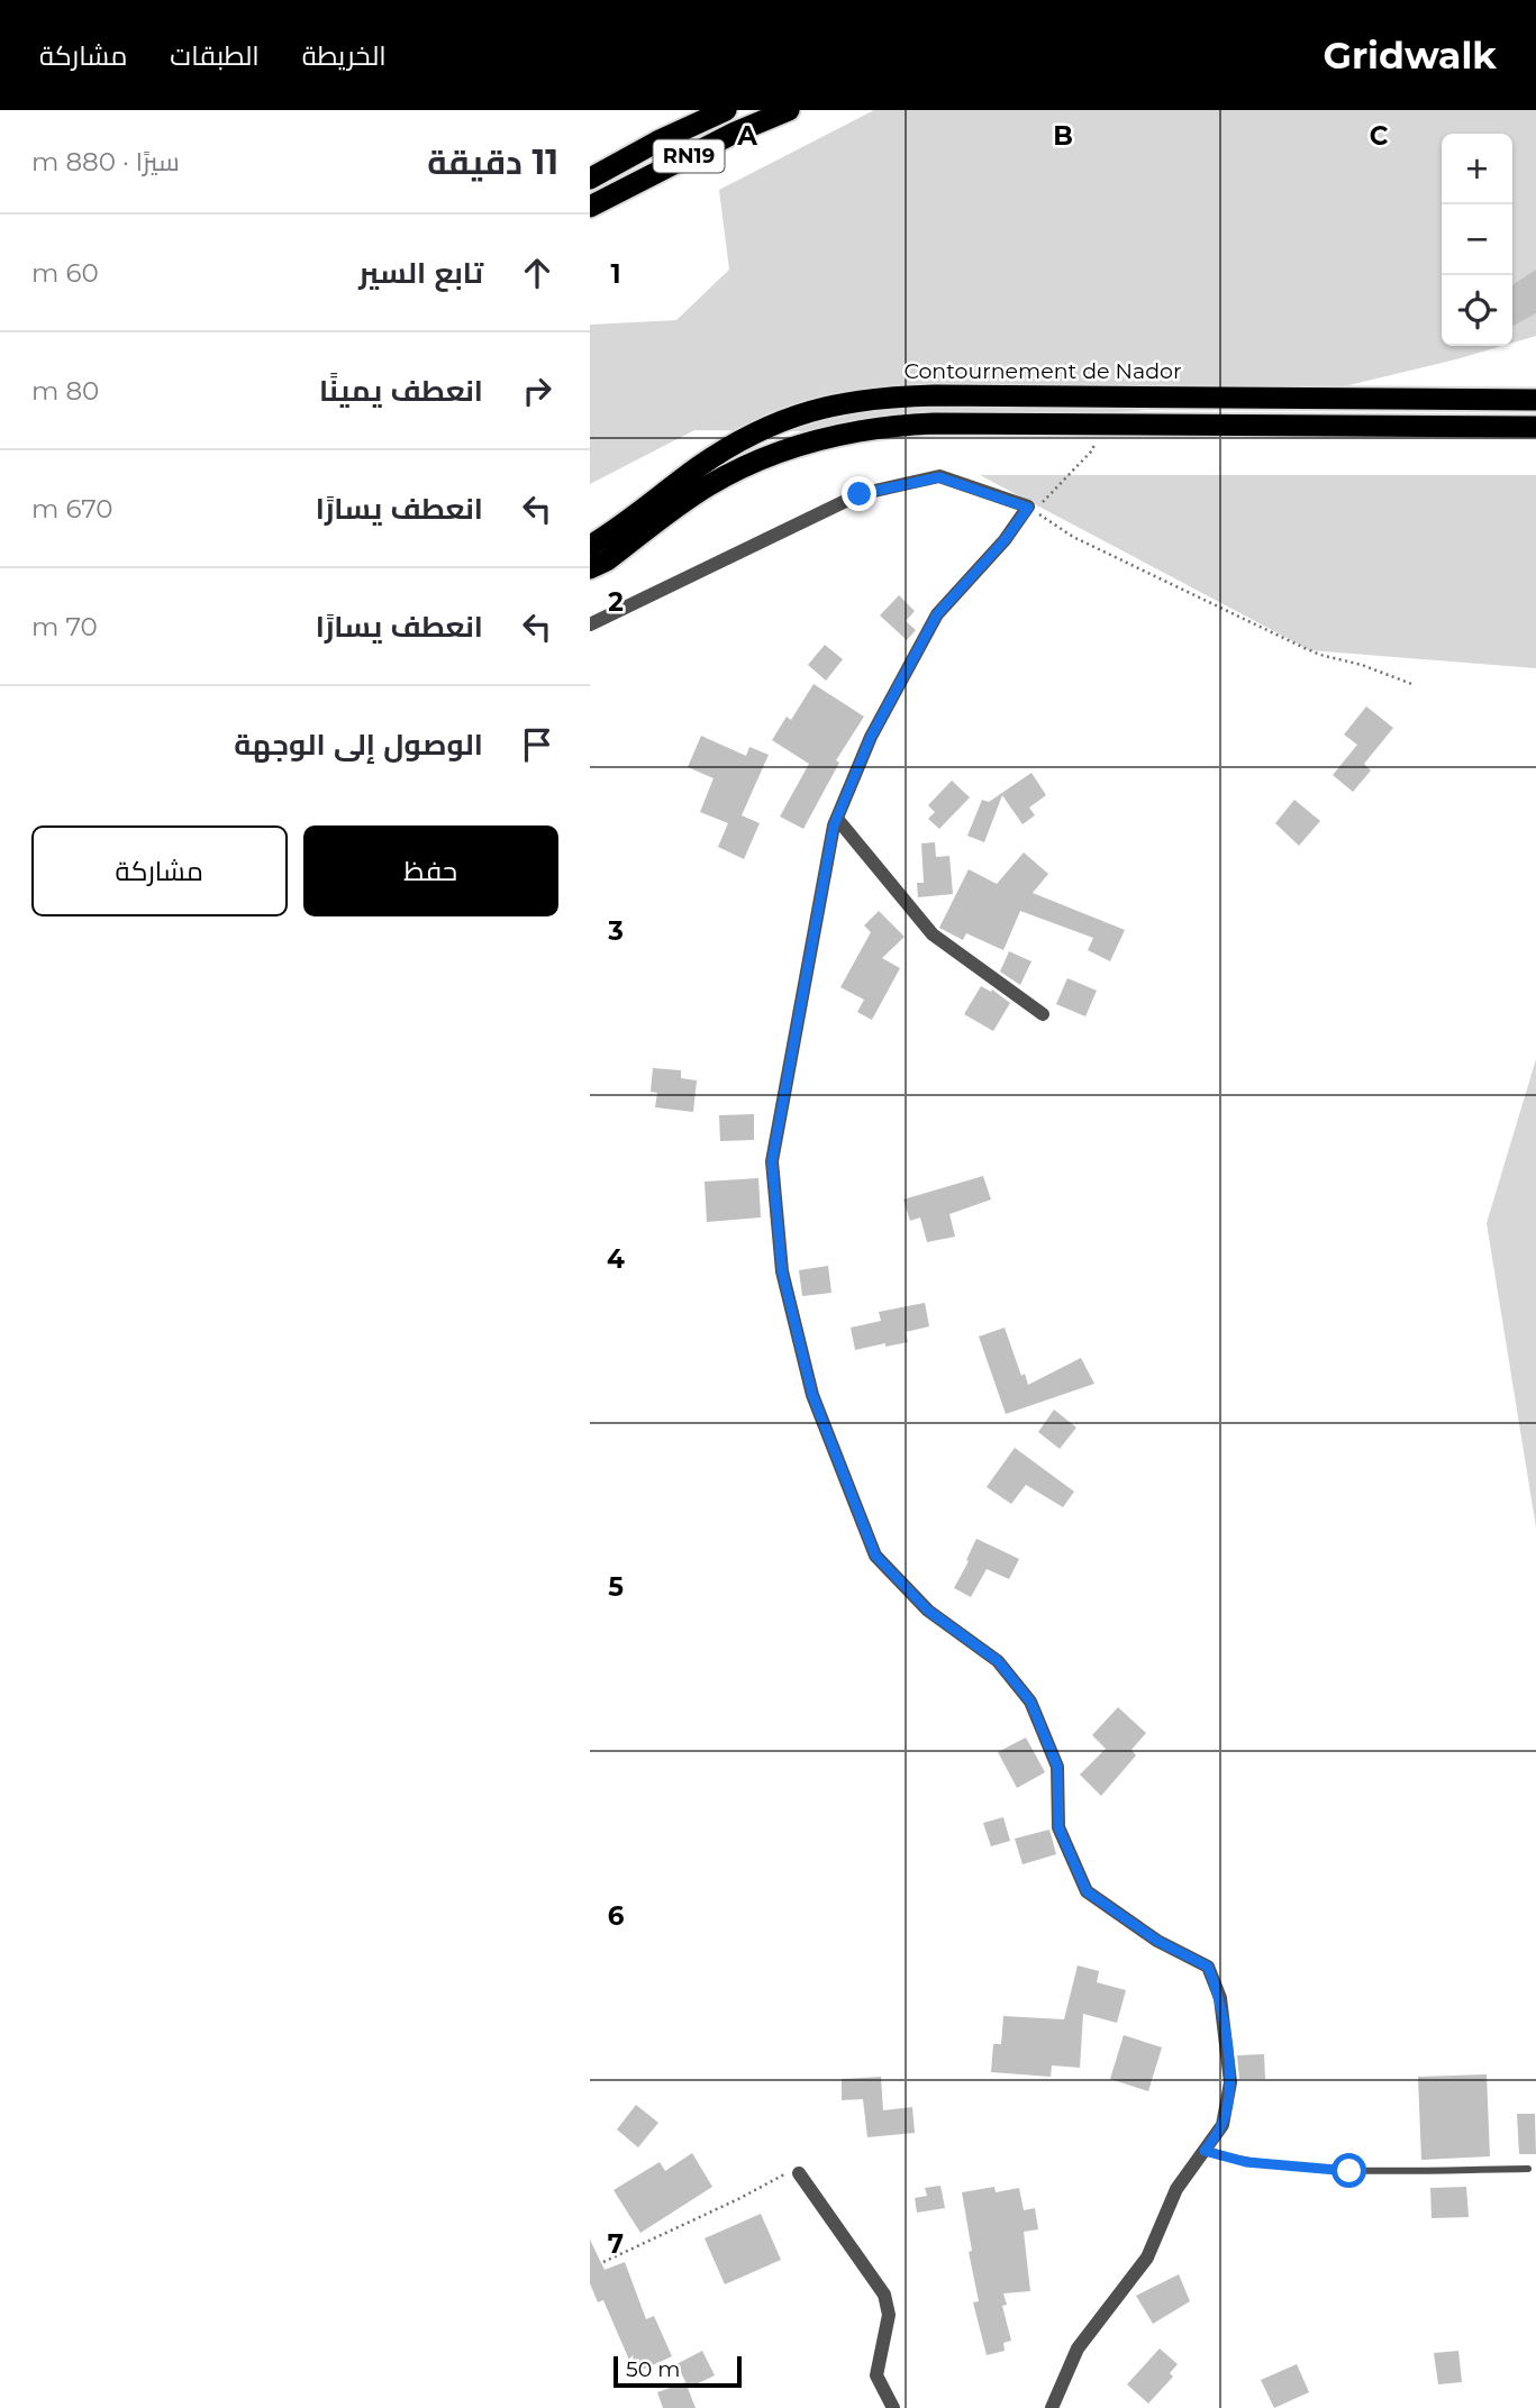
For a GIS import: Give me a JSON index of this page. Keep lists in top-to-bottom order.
{
  "streets": {
    "highway": ["RN19", "Contournement de Nador"]
  },
  "scale_bar": "50 m",
  "page": {
    "header": "Gridwalk",
    "nav": ["الخريطة", "الطبقات", "مشاركة"],
    "heading": ["11 دقيقة", "سيرًا · 880 m"],
    "map_buttons": ["+", "−"],
    "list": [
      ["تابع السير", "60 m"],
      ["انعطف يمينًا", "80 m"],
      ["انعطف يسارًا", "670 m"],
      ["انعطف يسارًا", "70 m"],
      "الوصول إلى الوجهة"
    ],
    "buttons": ["حفظ", "مشاركة"],
    "scale": "50 m"
  },
  "grid": {
    "columns": ["A", "B", "C"],
    "rows": [
      "1",
      "2",
      "3",
      "4",
      "5",
      "6",
      "7"
    ]
  }
}
